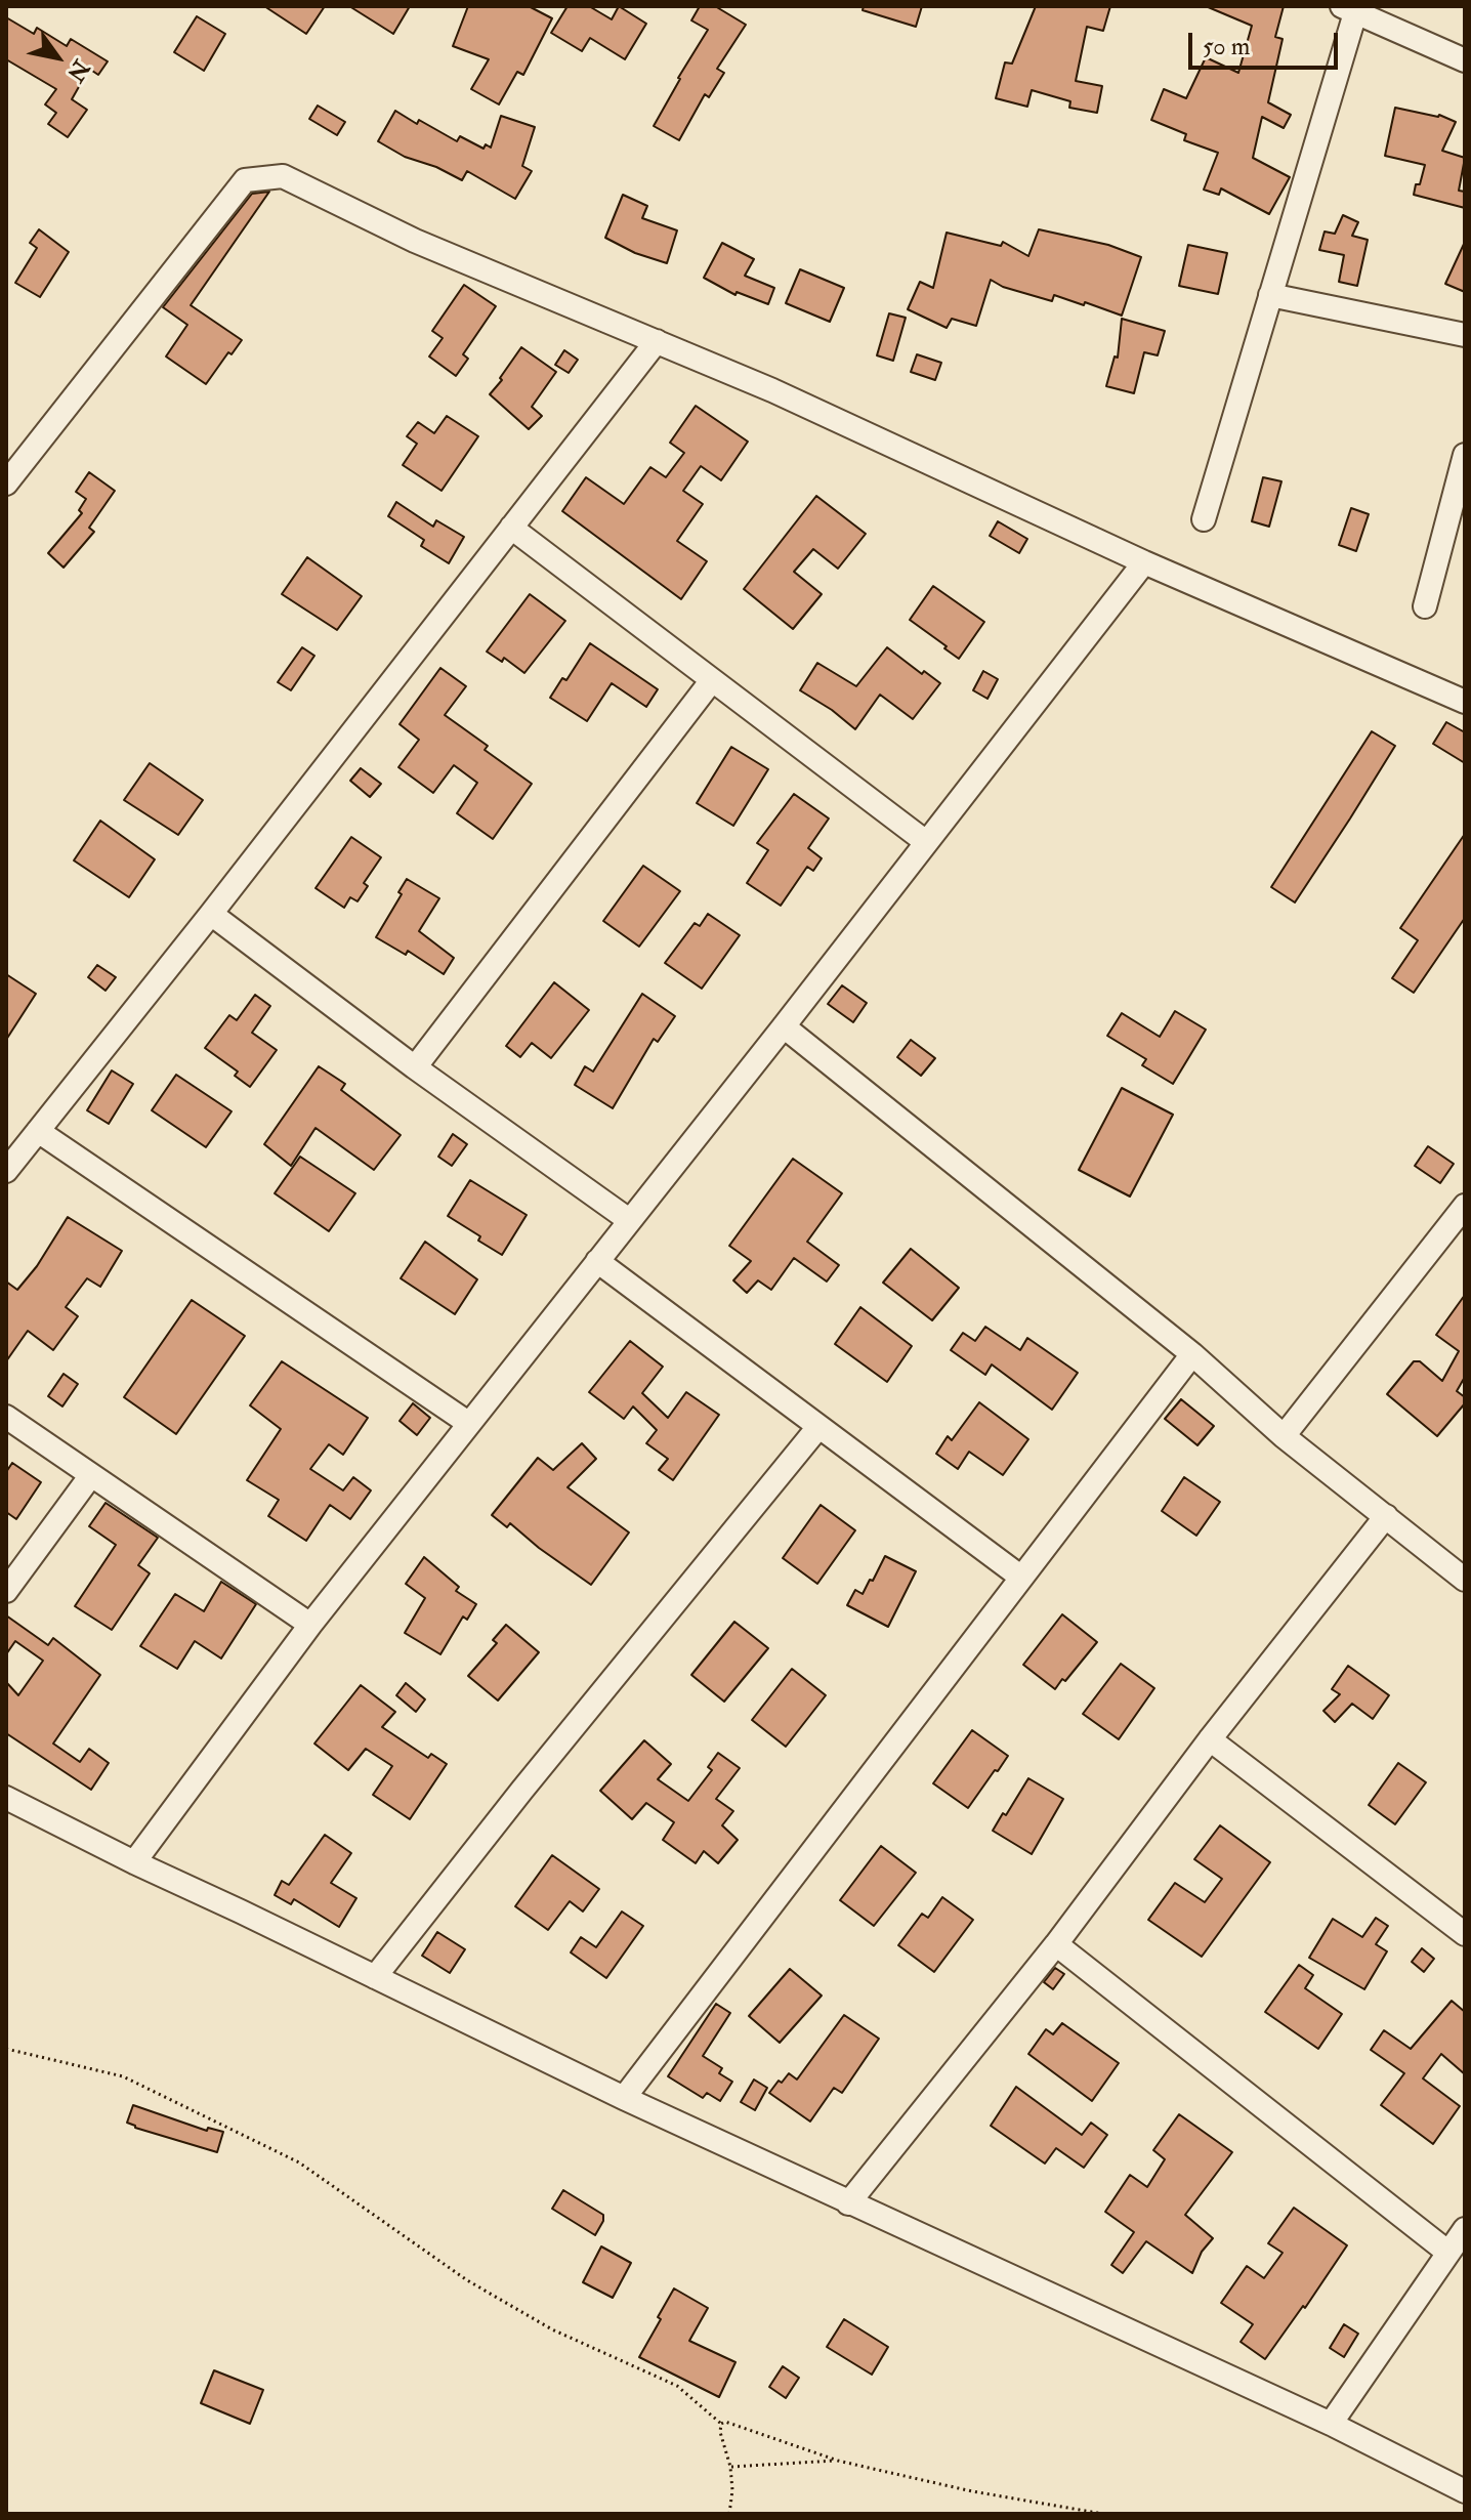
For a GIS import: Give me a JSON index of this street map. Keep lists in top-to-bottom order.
{
  "scale_bar": "50 m",
  "north": "bottom right"
}
